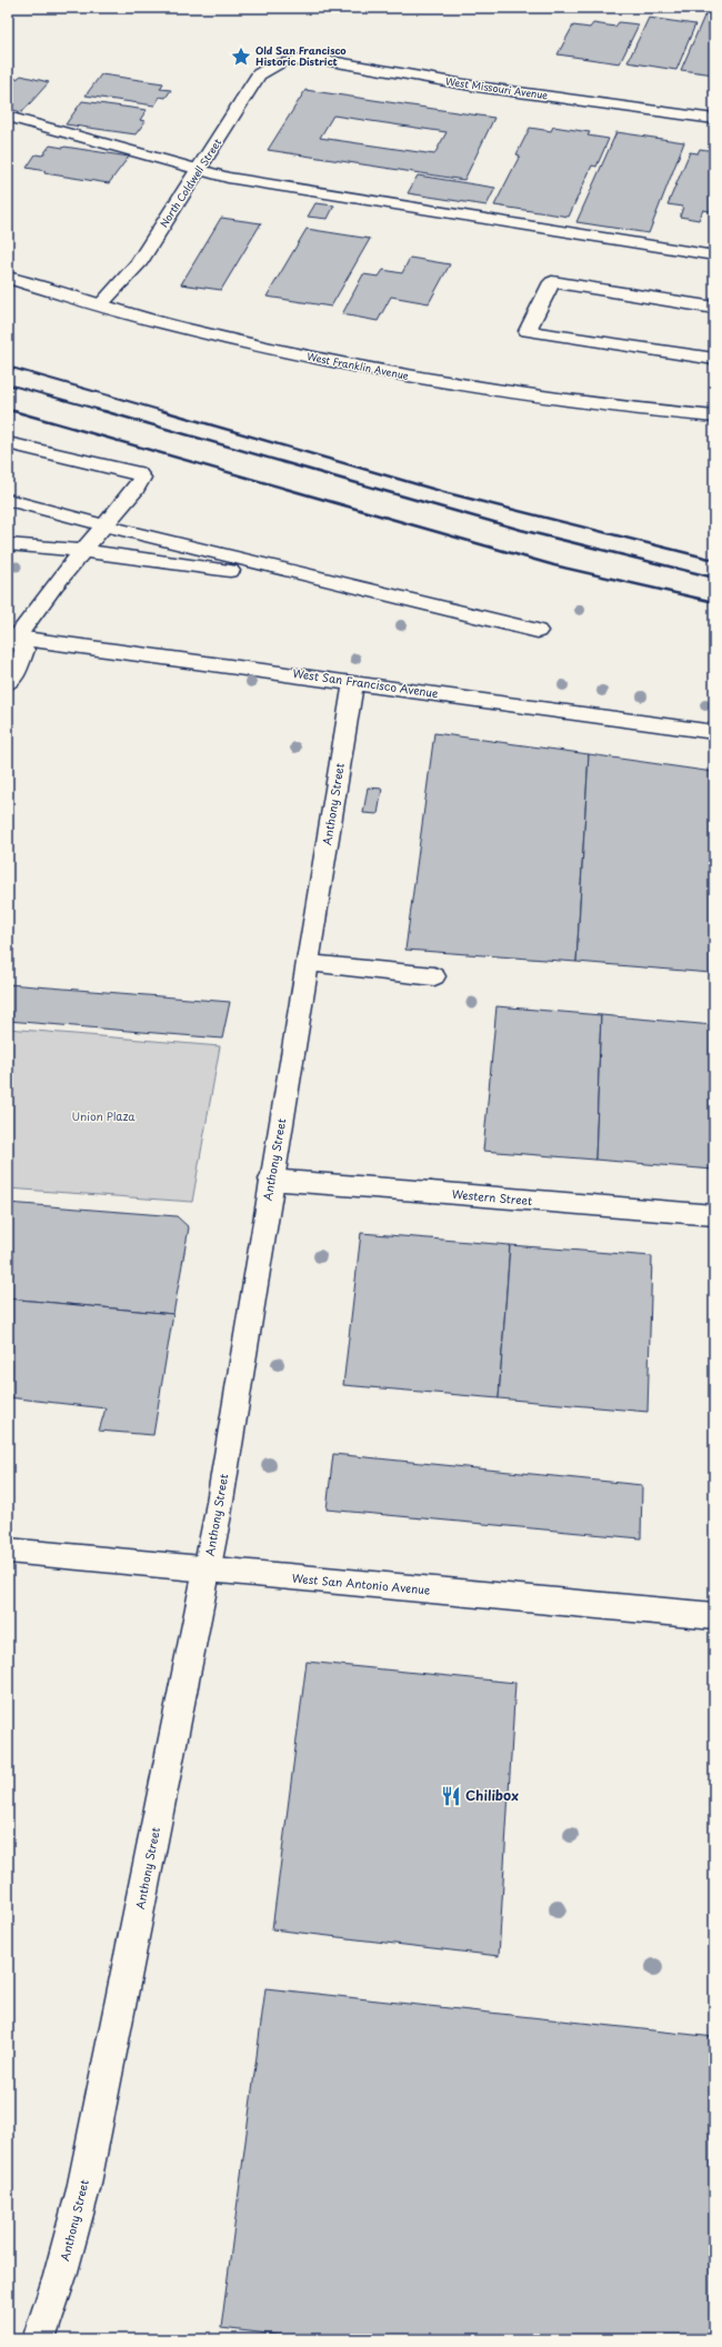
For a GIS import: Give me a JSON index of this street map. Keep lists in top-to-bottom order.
{
  "streets": {
    "street": [
      "West Missouri Avenue",
      "North Coldwell Street",
      "West Franklin Avenue",
      "West San Francisco Avenue",
      "Anthony Street",
      "Western Street",
      "West San Antonio Avenue"
    ]
  },
  "crossings": [
    ["West Missouri Avenue", "North Coldwell Street"],
    ["North Coldwell Street", "West Franklin Avenue"],
    ["West San Francisco Avenue", "Anthony Street"],
    ["Anthony Street", "Western Street"],
    ["Anthony Street", "West San Antonio Avenue"]
  ],
  "parks": ["Union Plaza"],
  "places": {
    "place": ["Old San Francisco Historic District"],
    "restaurant": ["Chilibox"]
  }
}
